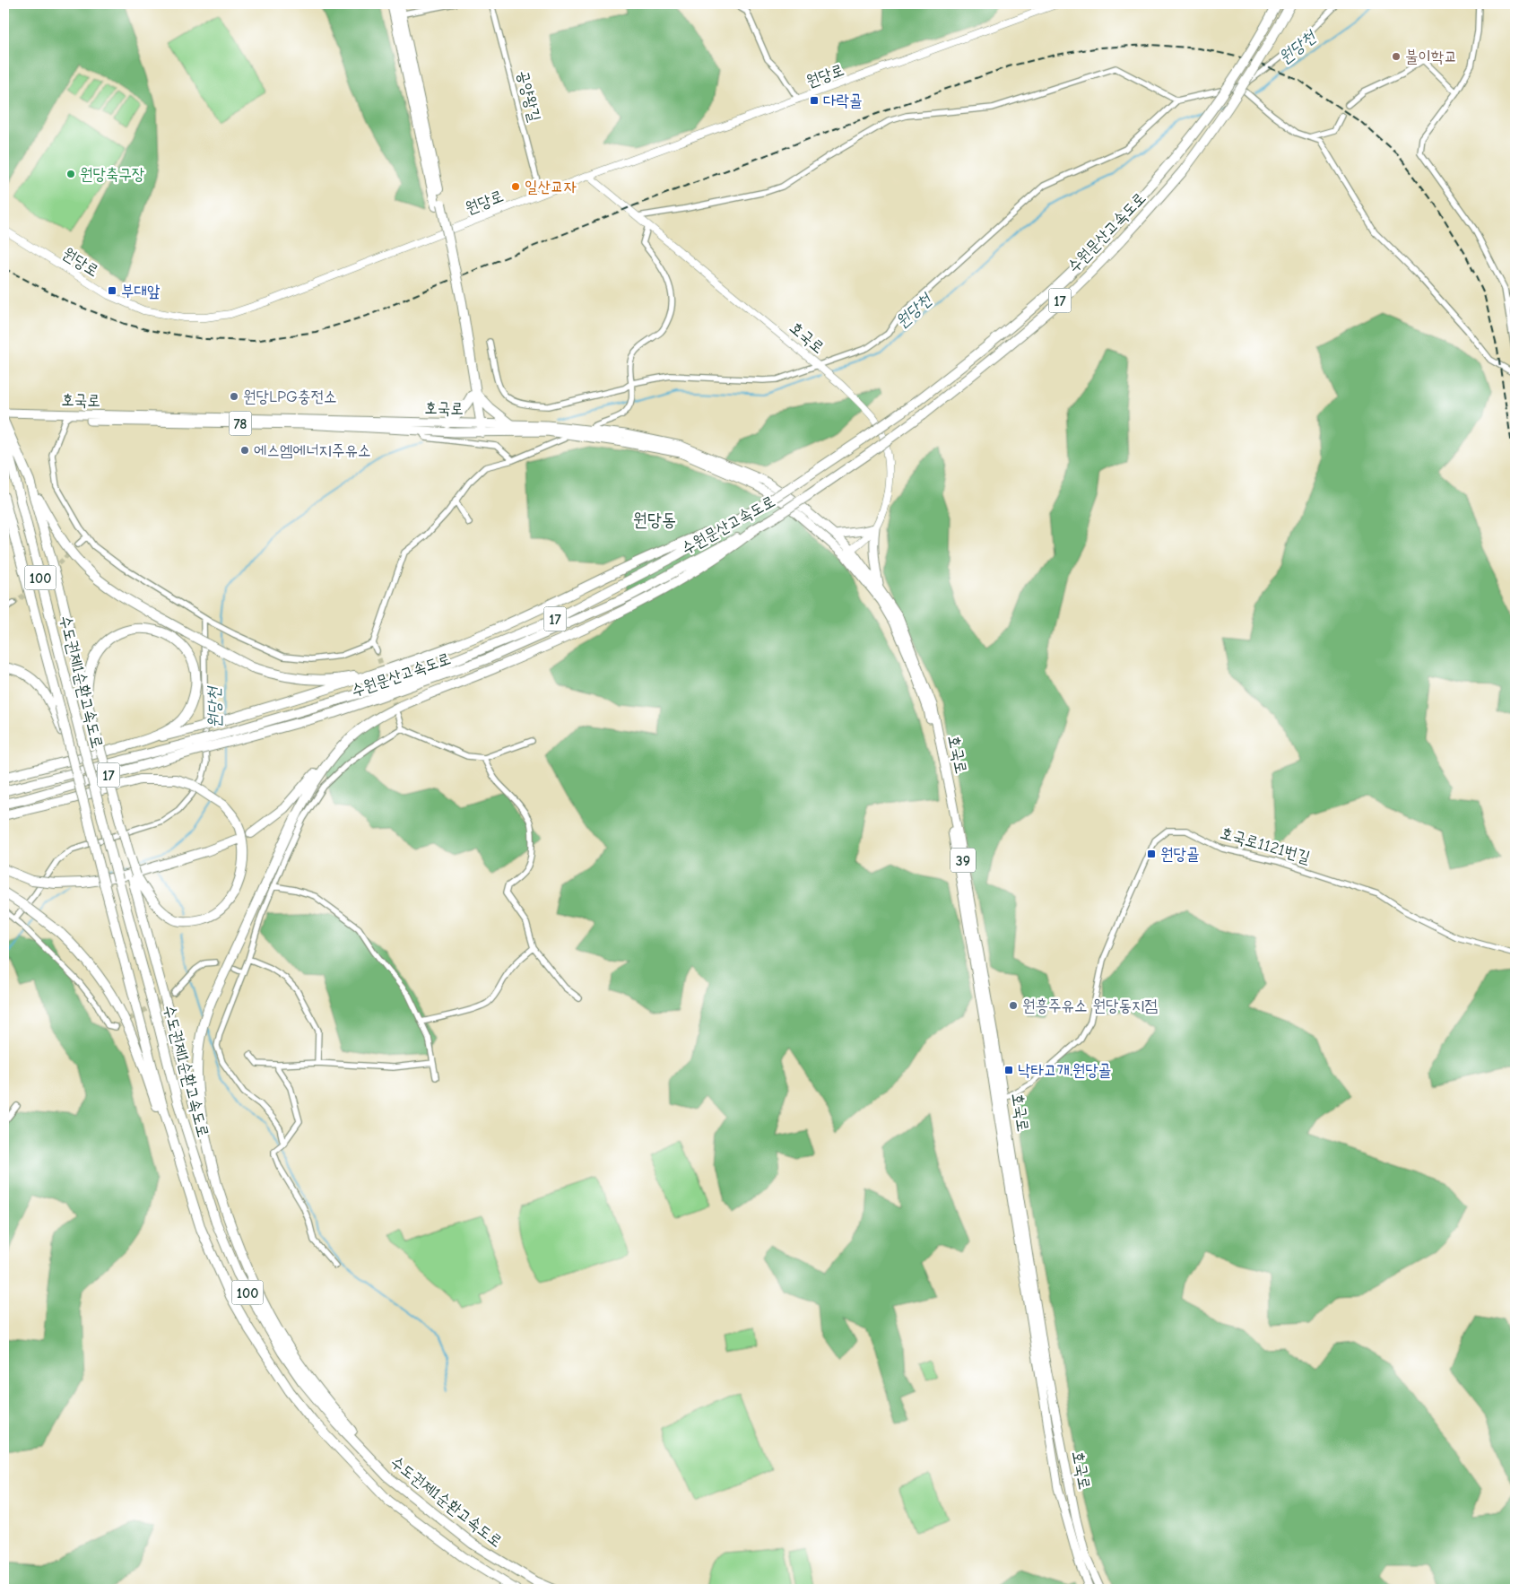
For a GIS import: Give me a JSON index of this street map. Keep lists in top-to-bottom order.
{
  "streets": {
    "highway": [
      "수원문산고속도로",
      "17",
      "100",
      "수도권제1순환고속도로"
    ],
    "main road": [
      "원당로",
      "호국로",
      "78",
      "39"
    ],
    "street": ["공양왕길", "호국로1121번길"]
  },
  "crossings": [
    ["원당로", "공양왕길"],
    ["원당로", "호국로"],
    ["호국로", "호국로1121번길"]
  ],
  "districts": ["원당동"],
  "water": ["원당천"],
  "places": {
    "other": [
      "불이학교",
      "원당축구장",
      "일산교자",
      "원당LPG충전소",
      "에스엠에너지주유소",
      "원흥주유소 원당동지점"
    ],
    "transit": [
      "다락골",
      "부대앞",
      "원당골",
      "낙타고개.원당골"
    ]
  }
}
